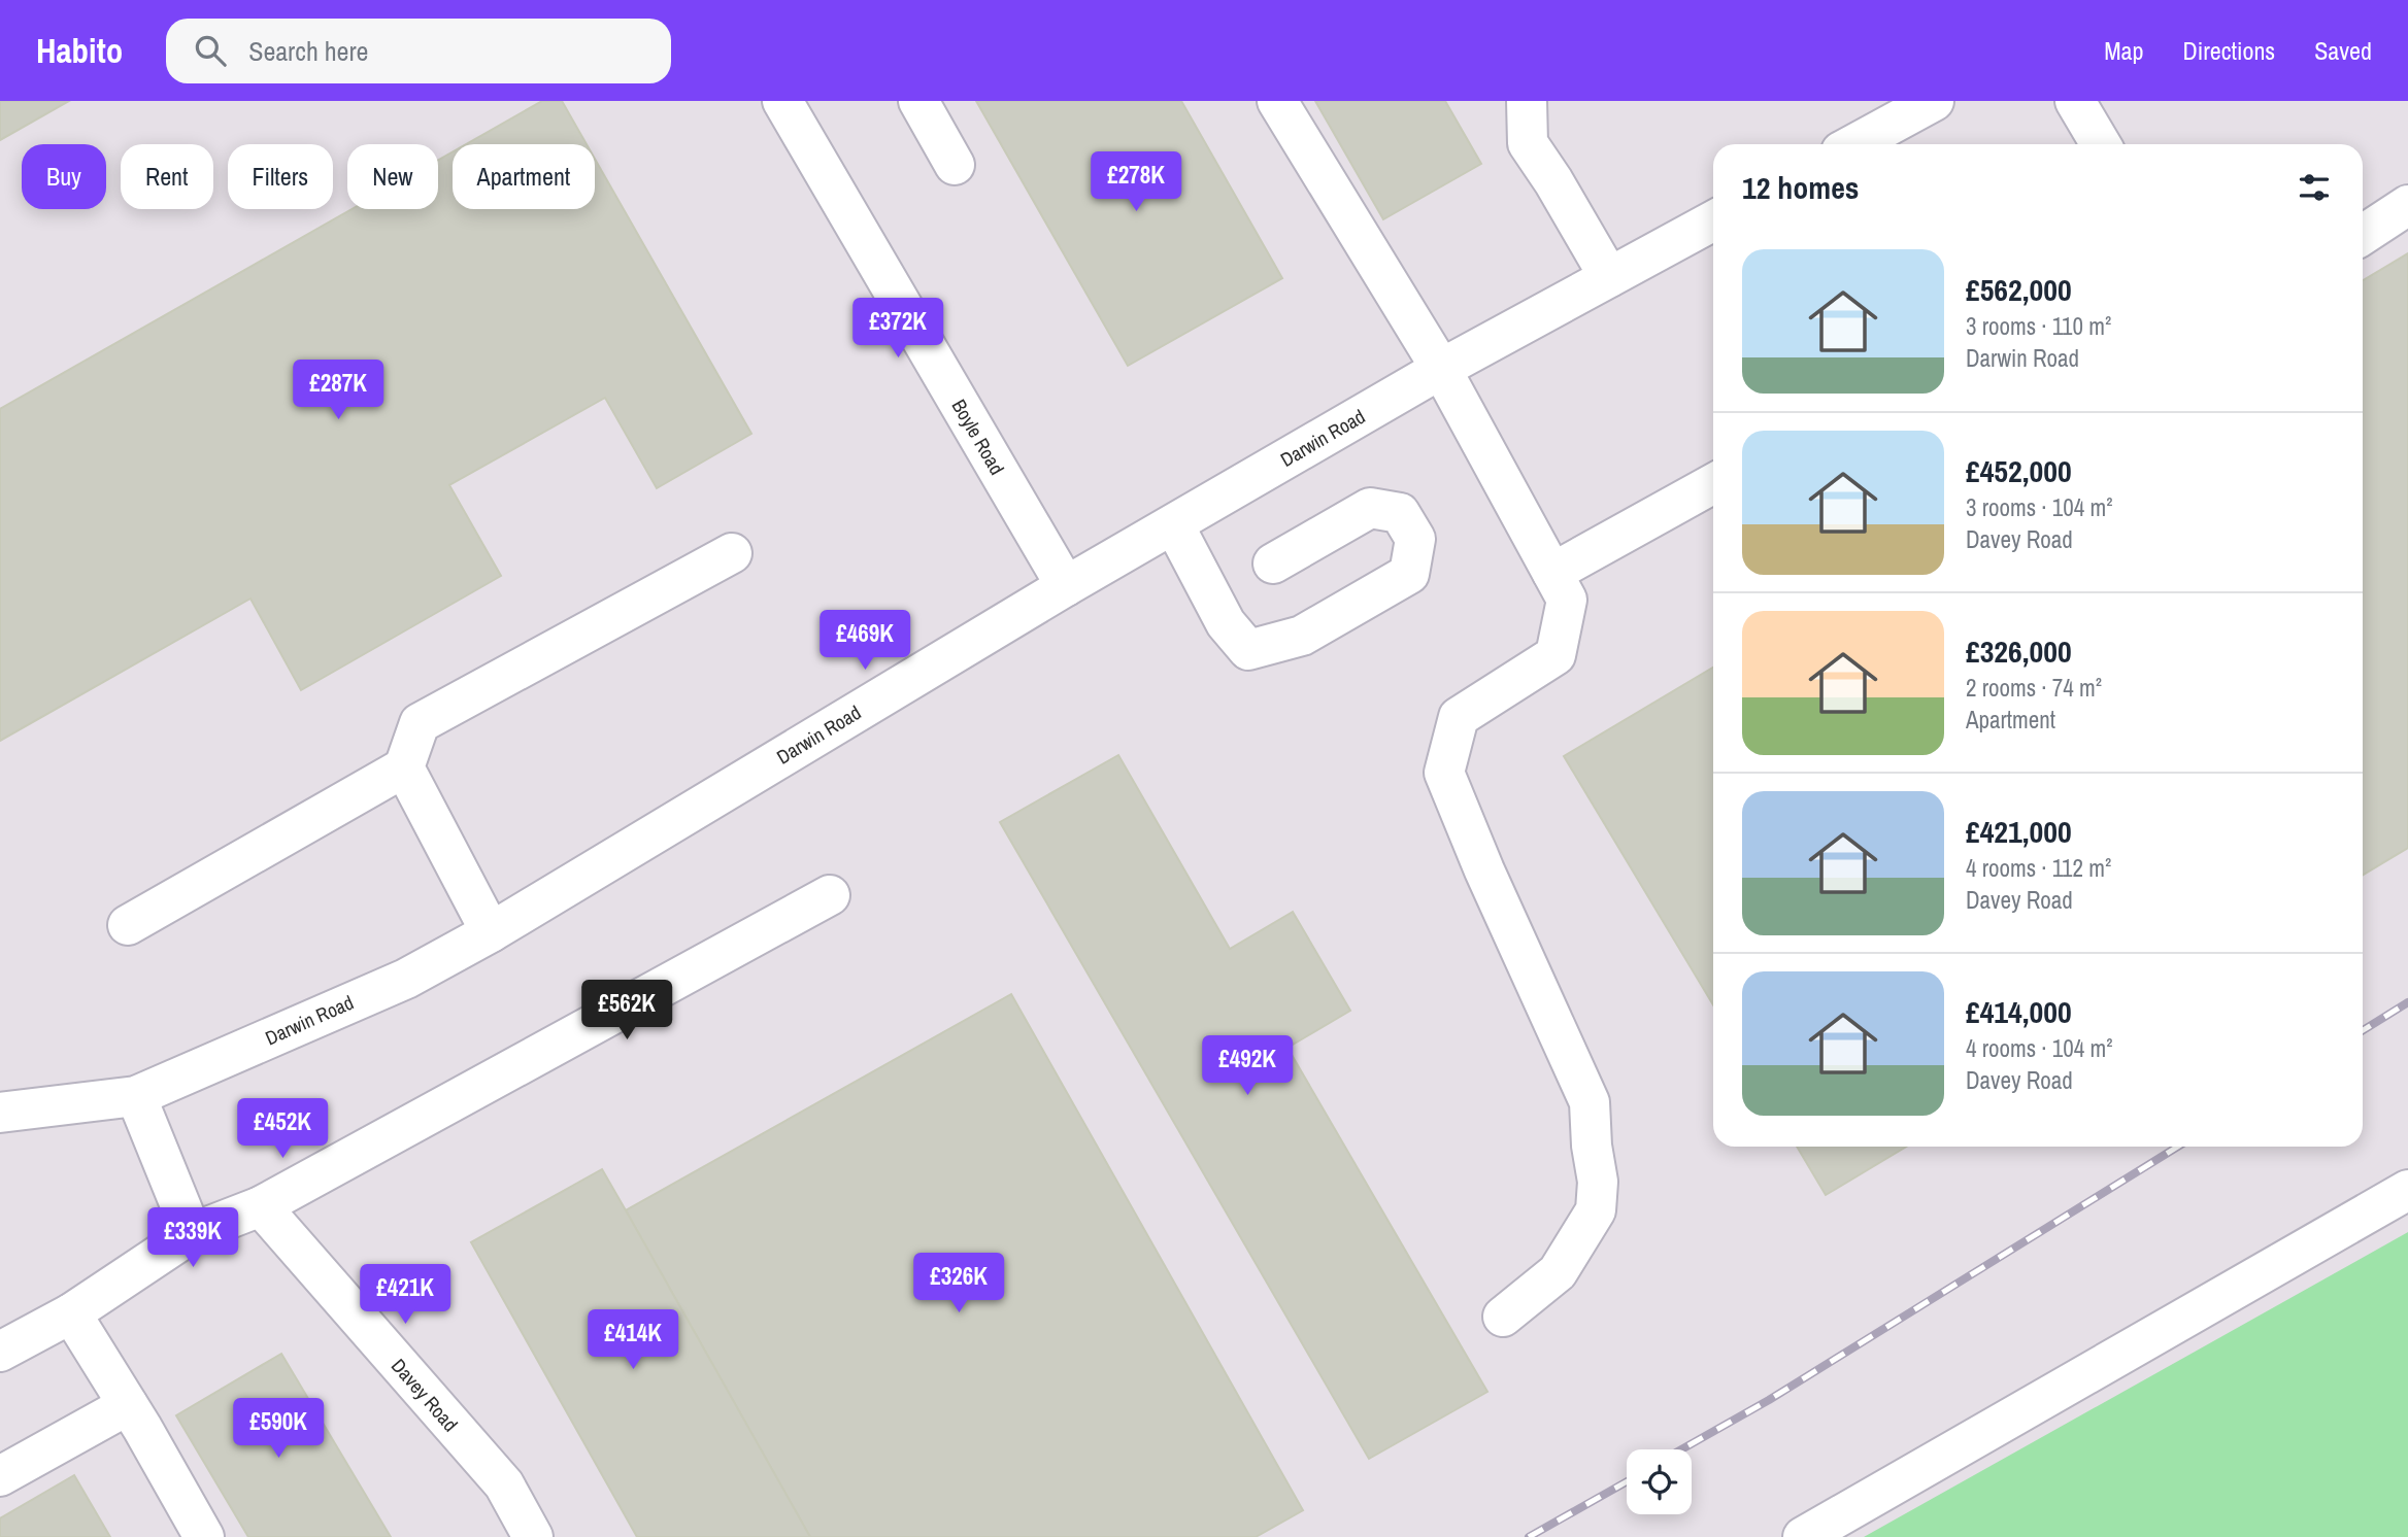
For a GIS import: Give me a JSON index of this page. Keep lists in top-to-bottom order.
{
  "streets": {
    "street": ["Boyle Road", "Darwin Road", "Davey Road"]
  },
  "crossings": [
    ["Boyle Road", "Darwin Road"]
  ],
  "page": {
    "header": "Habito",
    "search": "Search here",
    "nav": ["Map", "Directions", "Saved"],
    "chip": [
      "Buy",
      "Rent",
      "Filters",
      "New",
      "Apartment"
    ],
    "heading": "12 homes",
    "price": [
      "£278K",
      "£372K",
      "£287K",
      "£469K",
      "£562K",
      "£492K",
      "£452K",
      "£339K",
      "£326K",
      "£421K",
      "£414K",
      "£590K"
    ],
    "list": [
      {
        "name": "£562,000",
        "note": "3 rooms · 110 m² · Darwin Road"
      },
      {
        "name": "£452,000",
        "note": "3 rooms · 104 m² · Davey Road"
      },
      {
        "name": "£326,000",
        "note": "2 rooms · 74 m² · Apartment"
      },
      {
        "name": "£421,000",
        "note": "4 rooms · 112 m² · Davey Road"
      },
      {
        "name": "£414,000",
        "note": "4 rooms · 104 m² · Davey Road"
      }
    ]
  }
}
